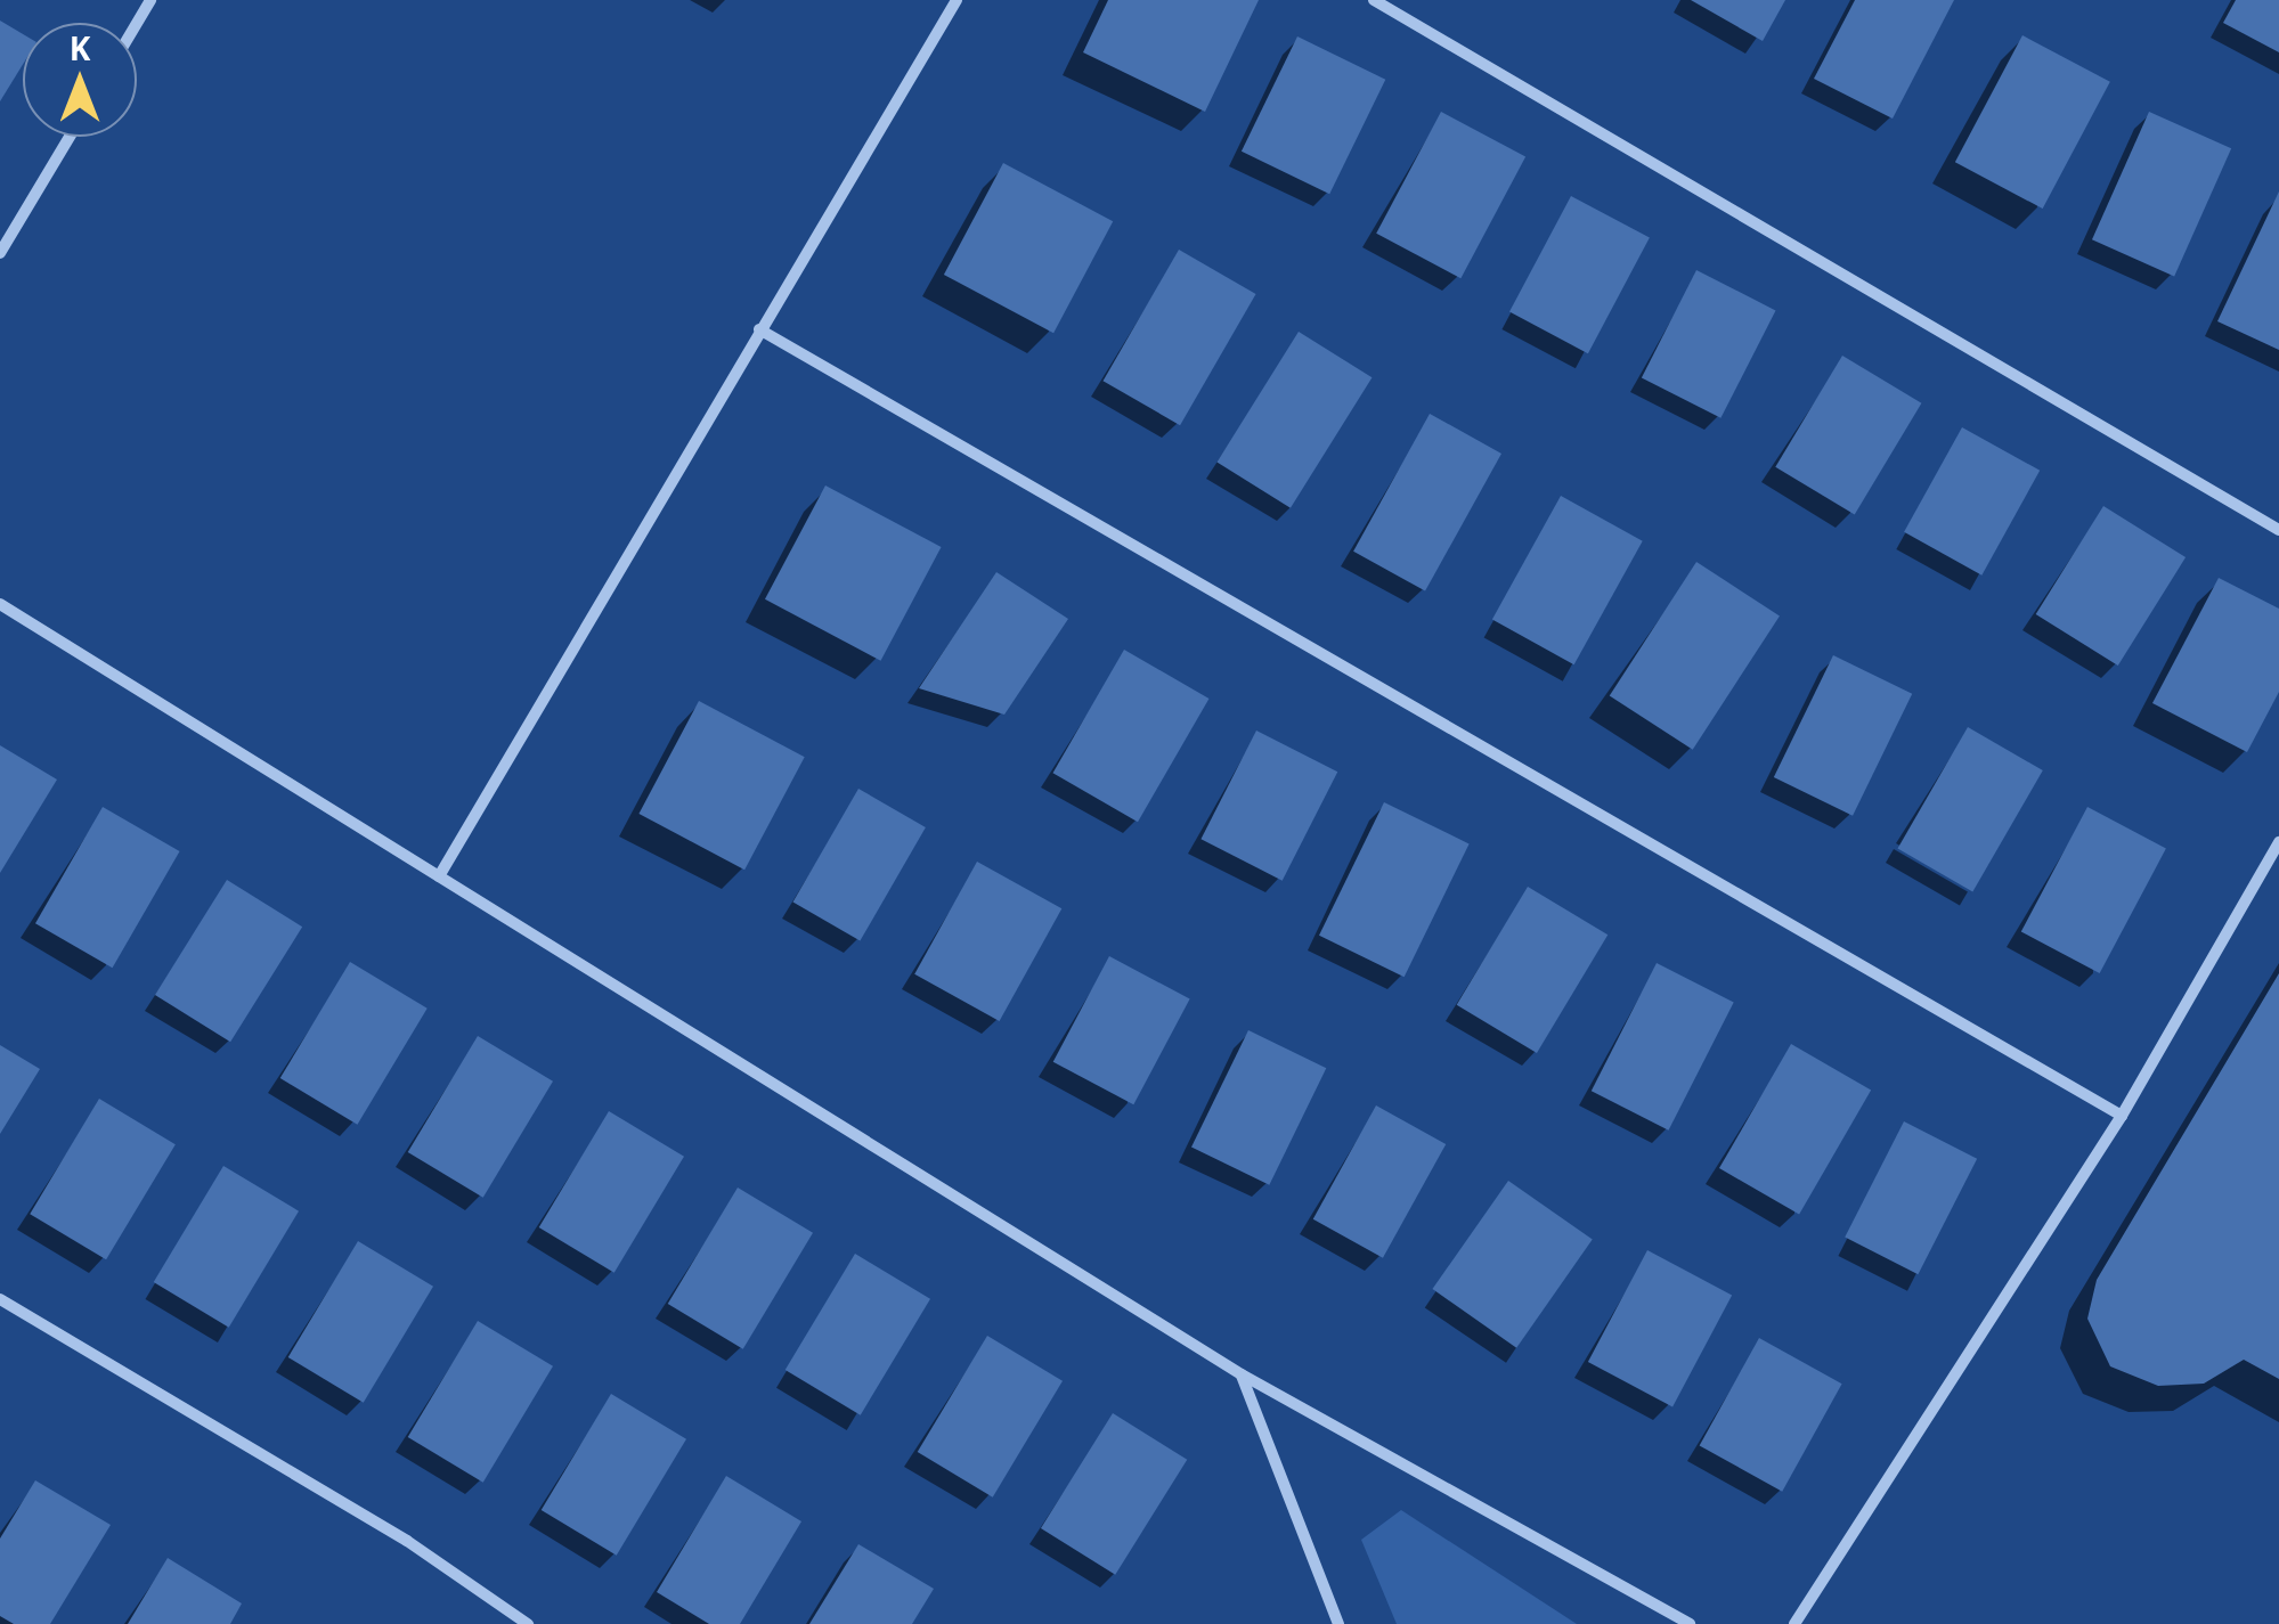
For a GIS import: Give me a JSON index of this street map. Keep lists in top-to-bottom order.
{
  "north": "top"
}
